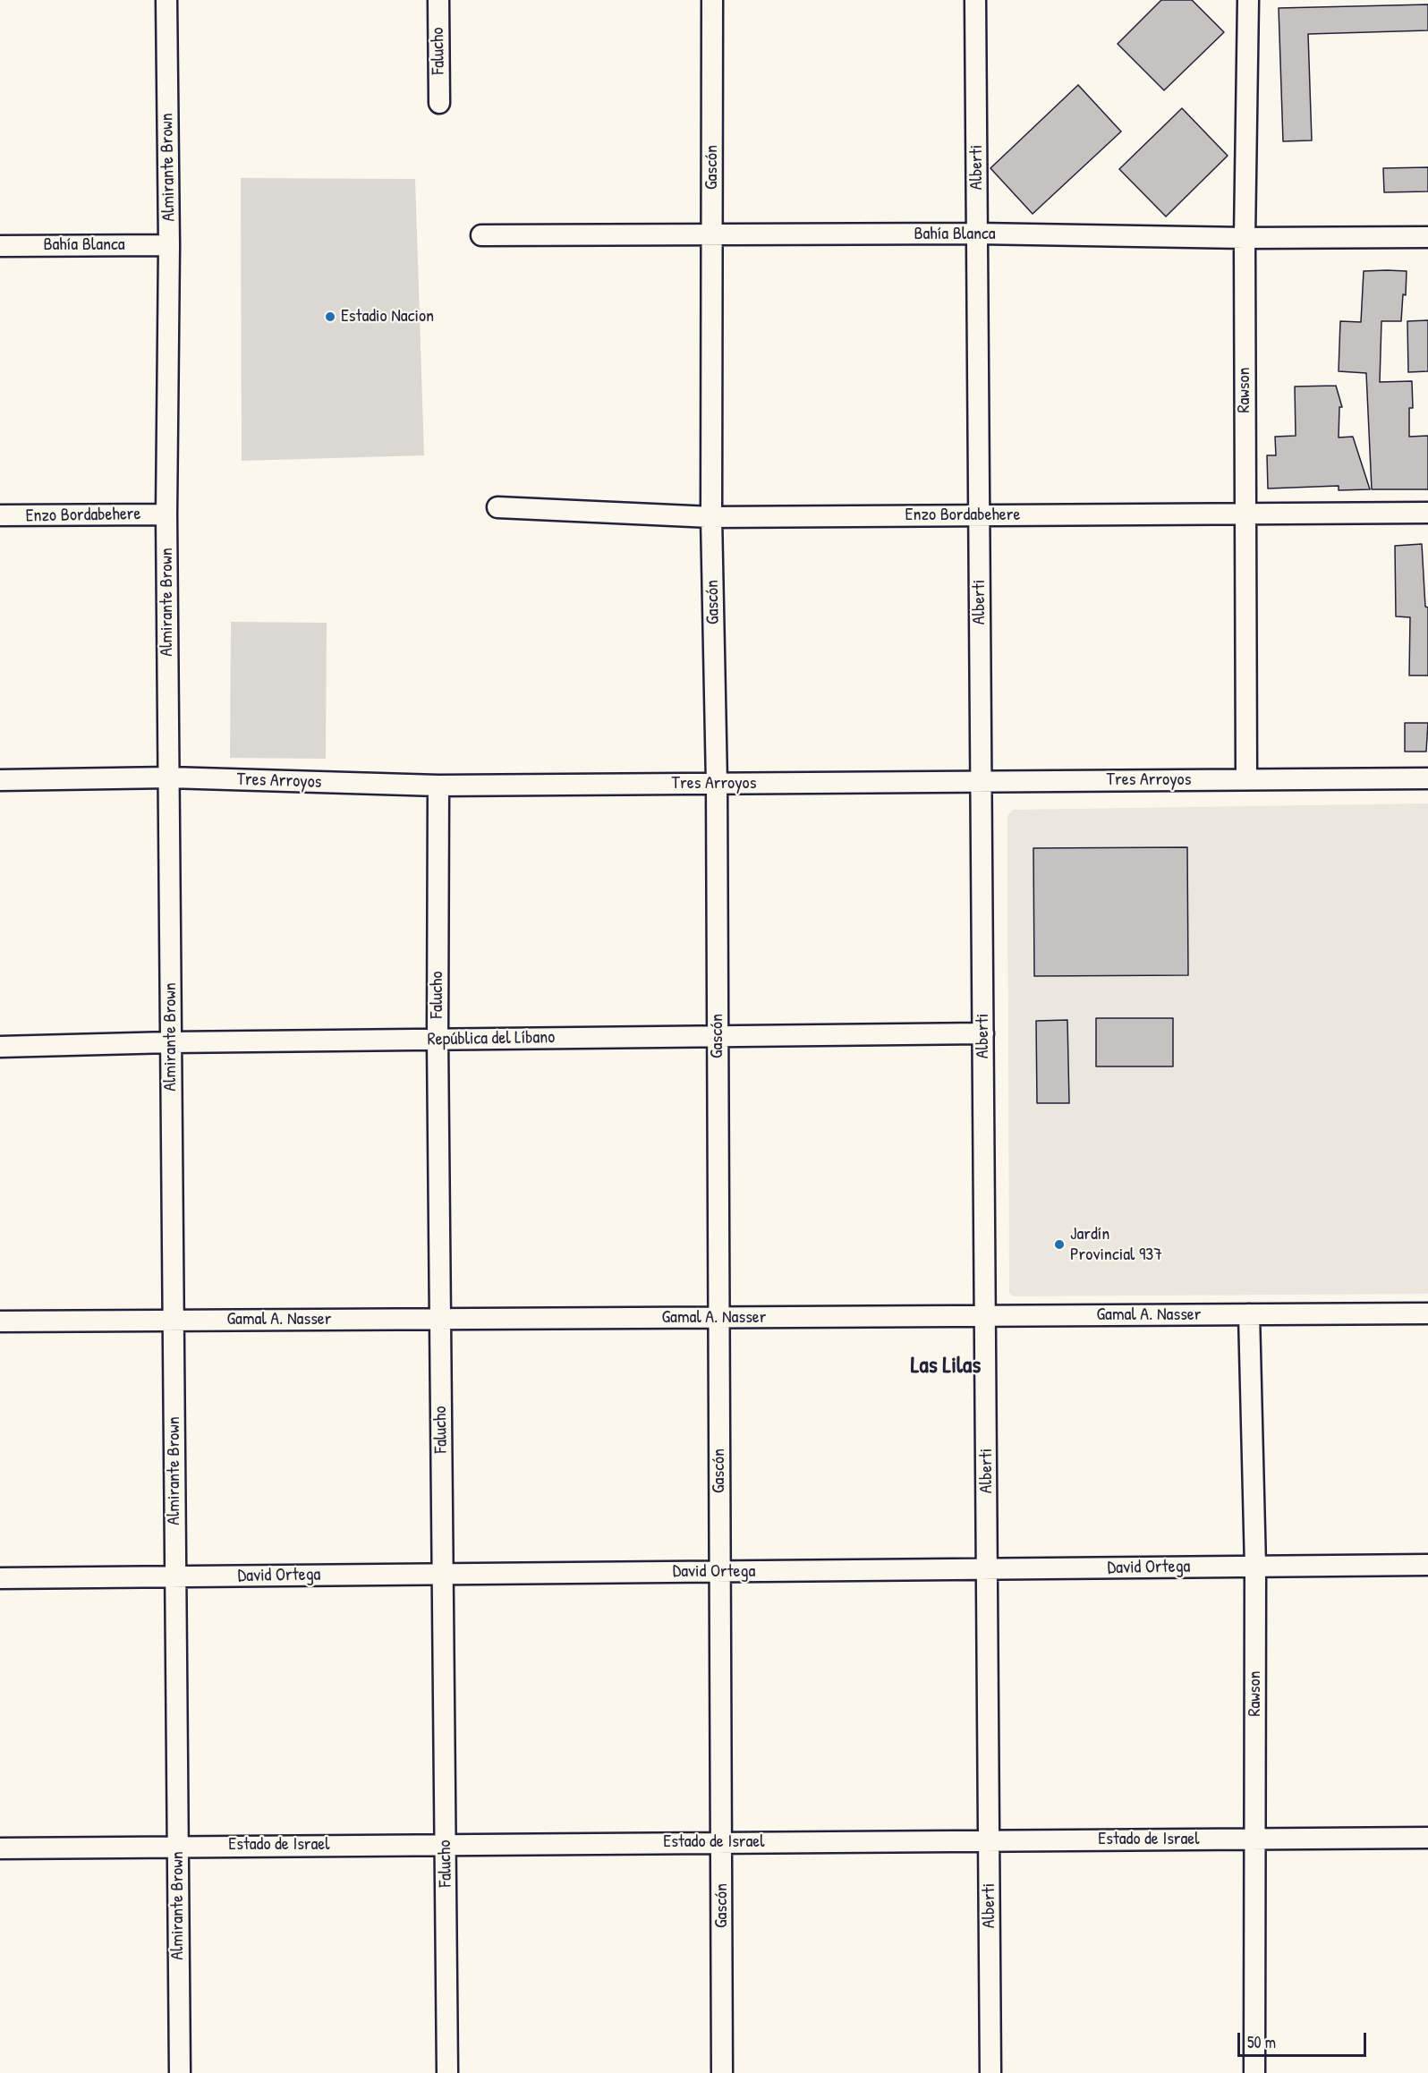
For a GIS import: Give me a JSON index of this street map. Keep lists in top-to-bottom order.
{
  "streets": {
    "street": [
      "Falucho",
      "Almirante Brown",
      "Gascón",
      "Alberti",
      "Bahía Blanca",
      "Rawson",
      "Enzo Bordabehere",
      "Tres Arroyos",
      "República del Líbano",
      "Gamal A. Nasser",
      "David Ortega",
      "Estado de Israel"
    ]
  },
  "crossings": [
    ["Falucho", "Tres Arroyos"],
    ["Falucho", "República del Líbano"],
    ["Falucho", "Gamal A. Nasser"],
    ["Falucho", "David Ortega"],
    ["Falucho", "Estado de Israel"],
    ["Almirante Brown", "Bahía Blanca"],
    ["Almirante Brown", "Enzo Bordabehere"],
    ["Almirante Brown", "Tres Arroyos"],
    ["Almirante Brown", "República del Líbano"],
    ["Almirante Brown", "Gamal A. Nasser"],
    ["Almirante Brown", "David Ortega"],
    ["Almirante Brown", "Estado de Israel"],
    ["Gascón", "Bahía Blanca"],
    ["Gascón", "Enzo Bordabehere"],
    ["Gascón", "Tres Arroyos"],
    ["Gascón", "República del Líbano"],
    ["Gascón", "Gamal A. Nasser"],
    ["Gascón", "David Ortega"],
    ["Gascón", "Estado de Israel"],
    ["Alberti", "Bahía Blanca"],
    ["Alberti", "Enzo Bordabehere"],
    ["Alberti", "Tres Arroyos"],
    ["Alberti", "República del Líbano"],
    ["Alberti", "Gamal A. Nasser"],
    ["Alberti", "David Ortega"],
    ["Alberti", "Estado de Israel"],
    ["Bahía Blanca", "Rawson"],
    ["Rawson", "Enzo Bordabehere"],
    ["Rawson", "Tres Arroyos"],
    ["Rawson", "Gamal A. Nasser"],
    ["Rawson", "David Ortega"],
    ["Rawson", "Estado de Israel"]
  ],
  "districts": ["Las Lilas"],
  "places": ["Estadio Nacion", "Jardín Provincial 937"],
  "scale_bar": "50 m"
}
